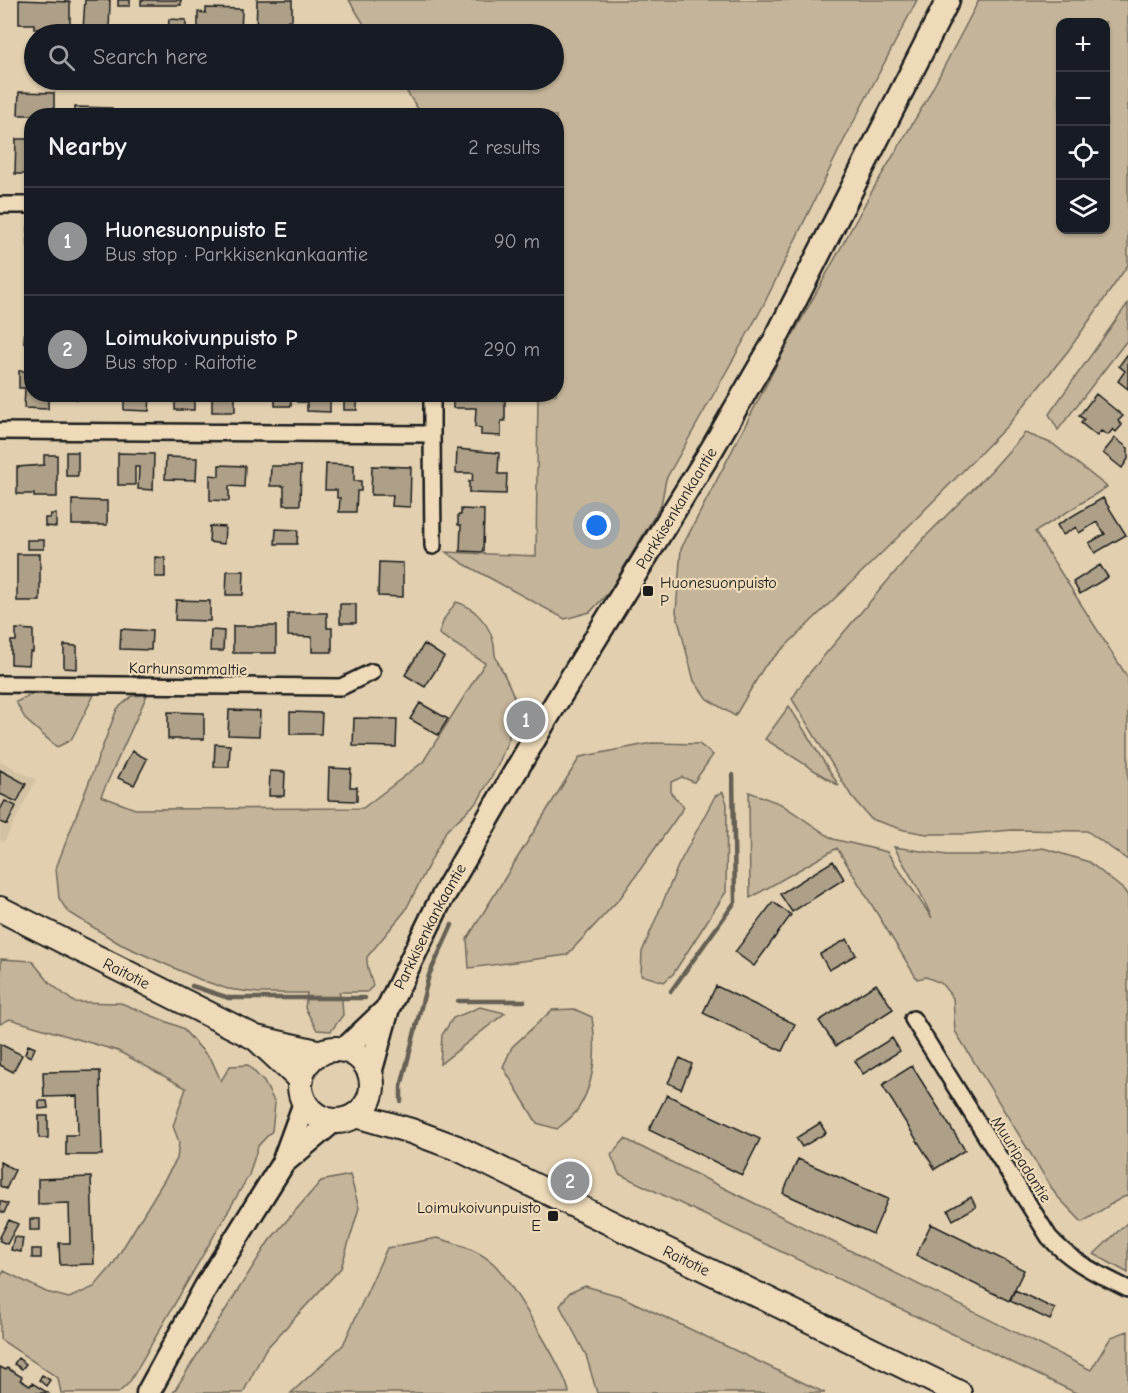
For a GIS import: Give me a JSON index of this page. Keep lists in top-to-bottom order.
{
  "streets": {
    "main road": ["Raitotie"],
    "street": ["Parkkisenkankaantie", "Karhunsammaltie", "Muuripadantie"]
  },
  "crossings": [
    ["Parkkisenkankaantie", "Raitotie"]
  ],
  "places": {
    "transit": ["Huonesuonpuisto P", "Loimukoivunpuisto E"]
  },
  "page": {
    "map_buttons": ["+", "−"],
    "search": "Search here",
    "heading": ["Nearby", "2 results"],
    "list": [
      {
        "mark": "1",
        "name": "Huonesuonpuisto E",
        "note": "Bus stop · Parkkisenkankaantie",
        "value": "90 m"
      },
      {
        "mark": "2",
        "name": "Loimukoivunpuisto P",
        "note": "Bus stop · Raitotie",
        "value": "290 m"
      }
    ],
    "pins": ["1", "2"]
  }
}
